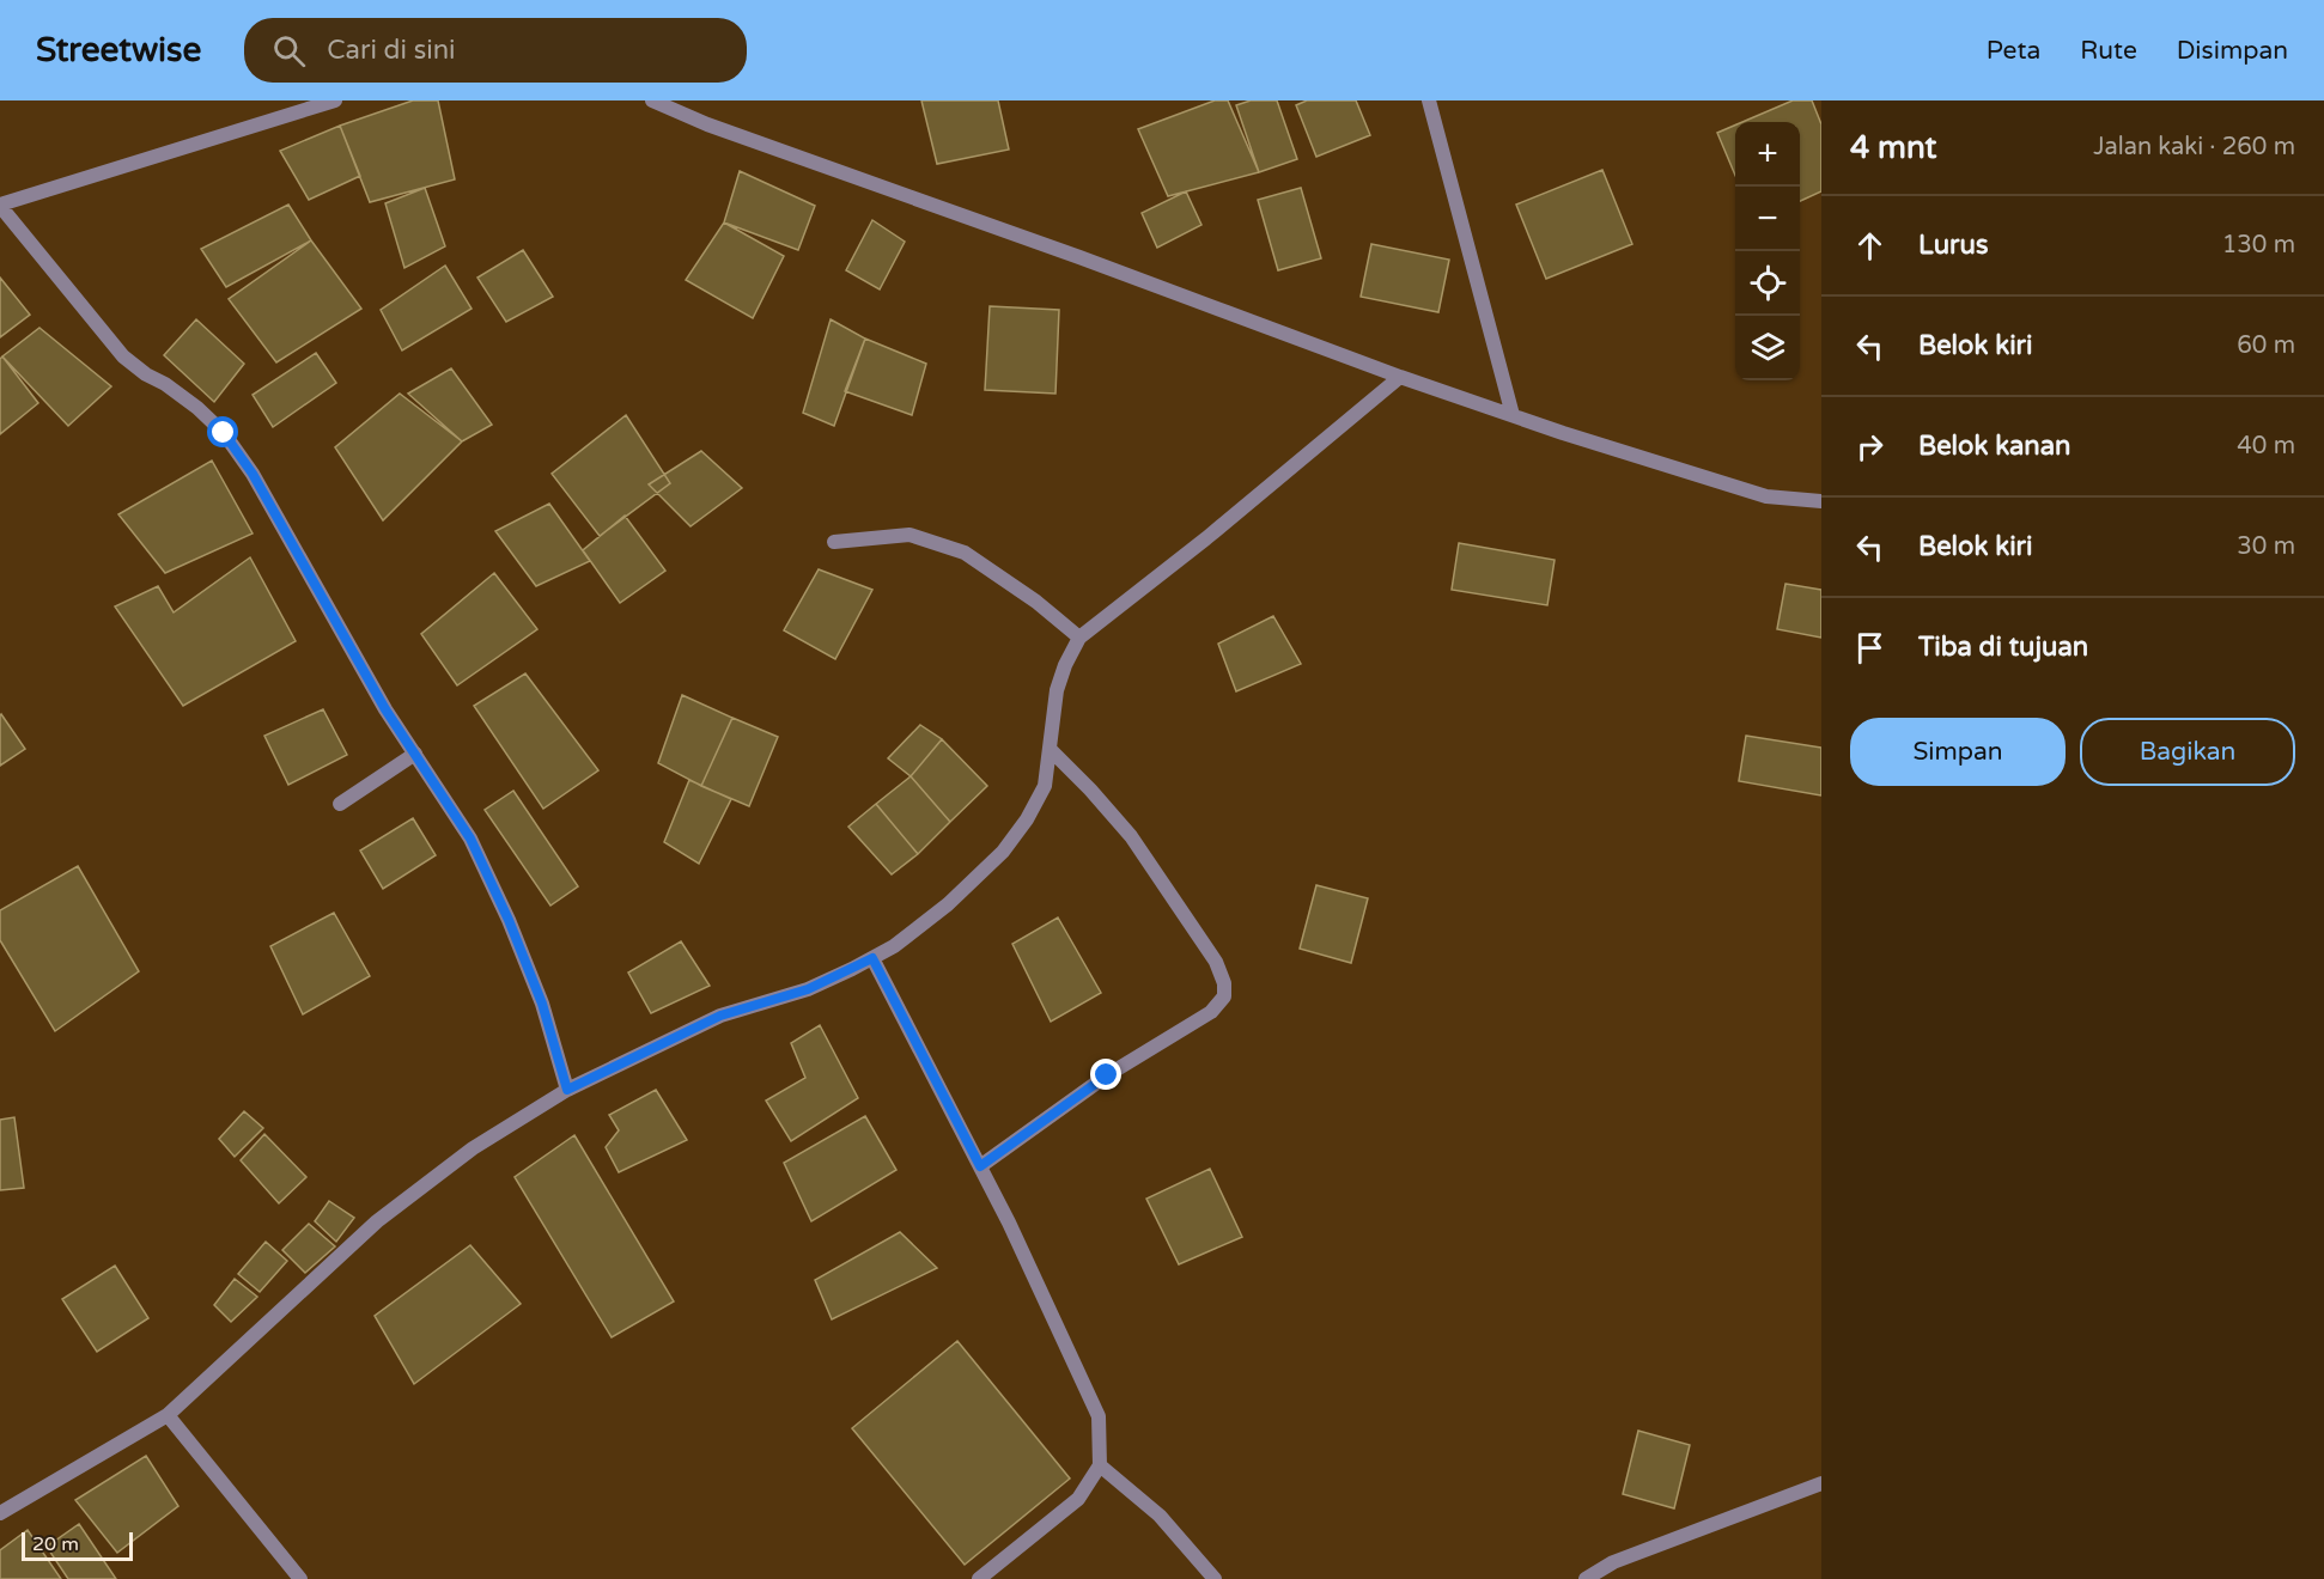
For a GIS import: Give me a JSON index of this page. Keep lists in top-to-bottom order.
{
  "scale_bar": "20 m",
  "page": {
    "header": "Streetwise",
    "search": "Cari di sini",
    "nav": ["Peta", "Rute", "Disimpan"],
    "heading": ["4 mnt", "Jalan kaki · 260 m"],
    "map_buttons": ["+", "−"],
    "list": [
      ["Lurus", "130 m"],
      ["Belok kiri", "60 m"],
      ["Belok kanan", "40 m"],
      ["Belok kiri", "30 m"],
      "Tiba di tujuan"
    ],
    "buttons": ["Simpan", "Bagikan"],
    "scale": "20 m"
  }
}
